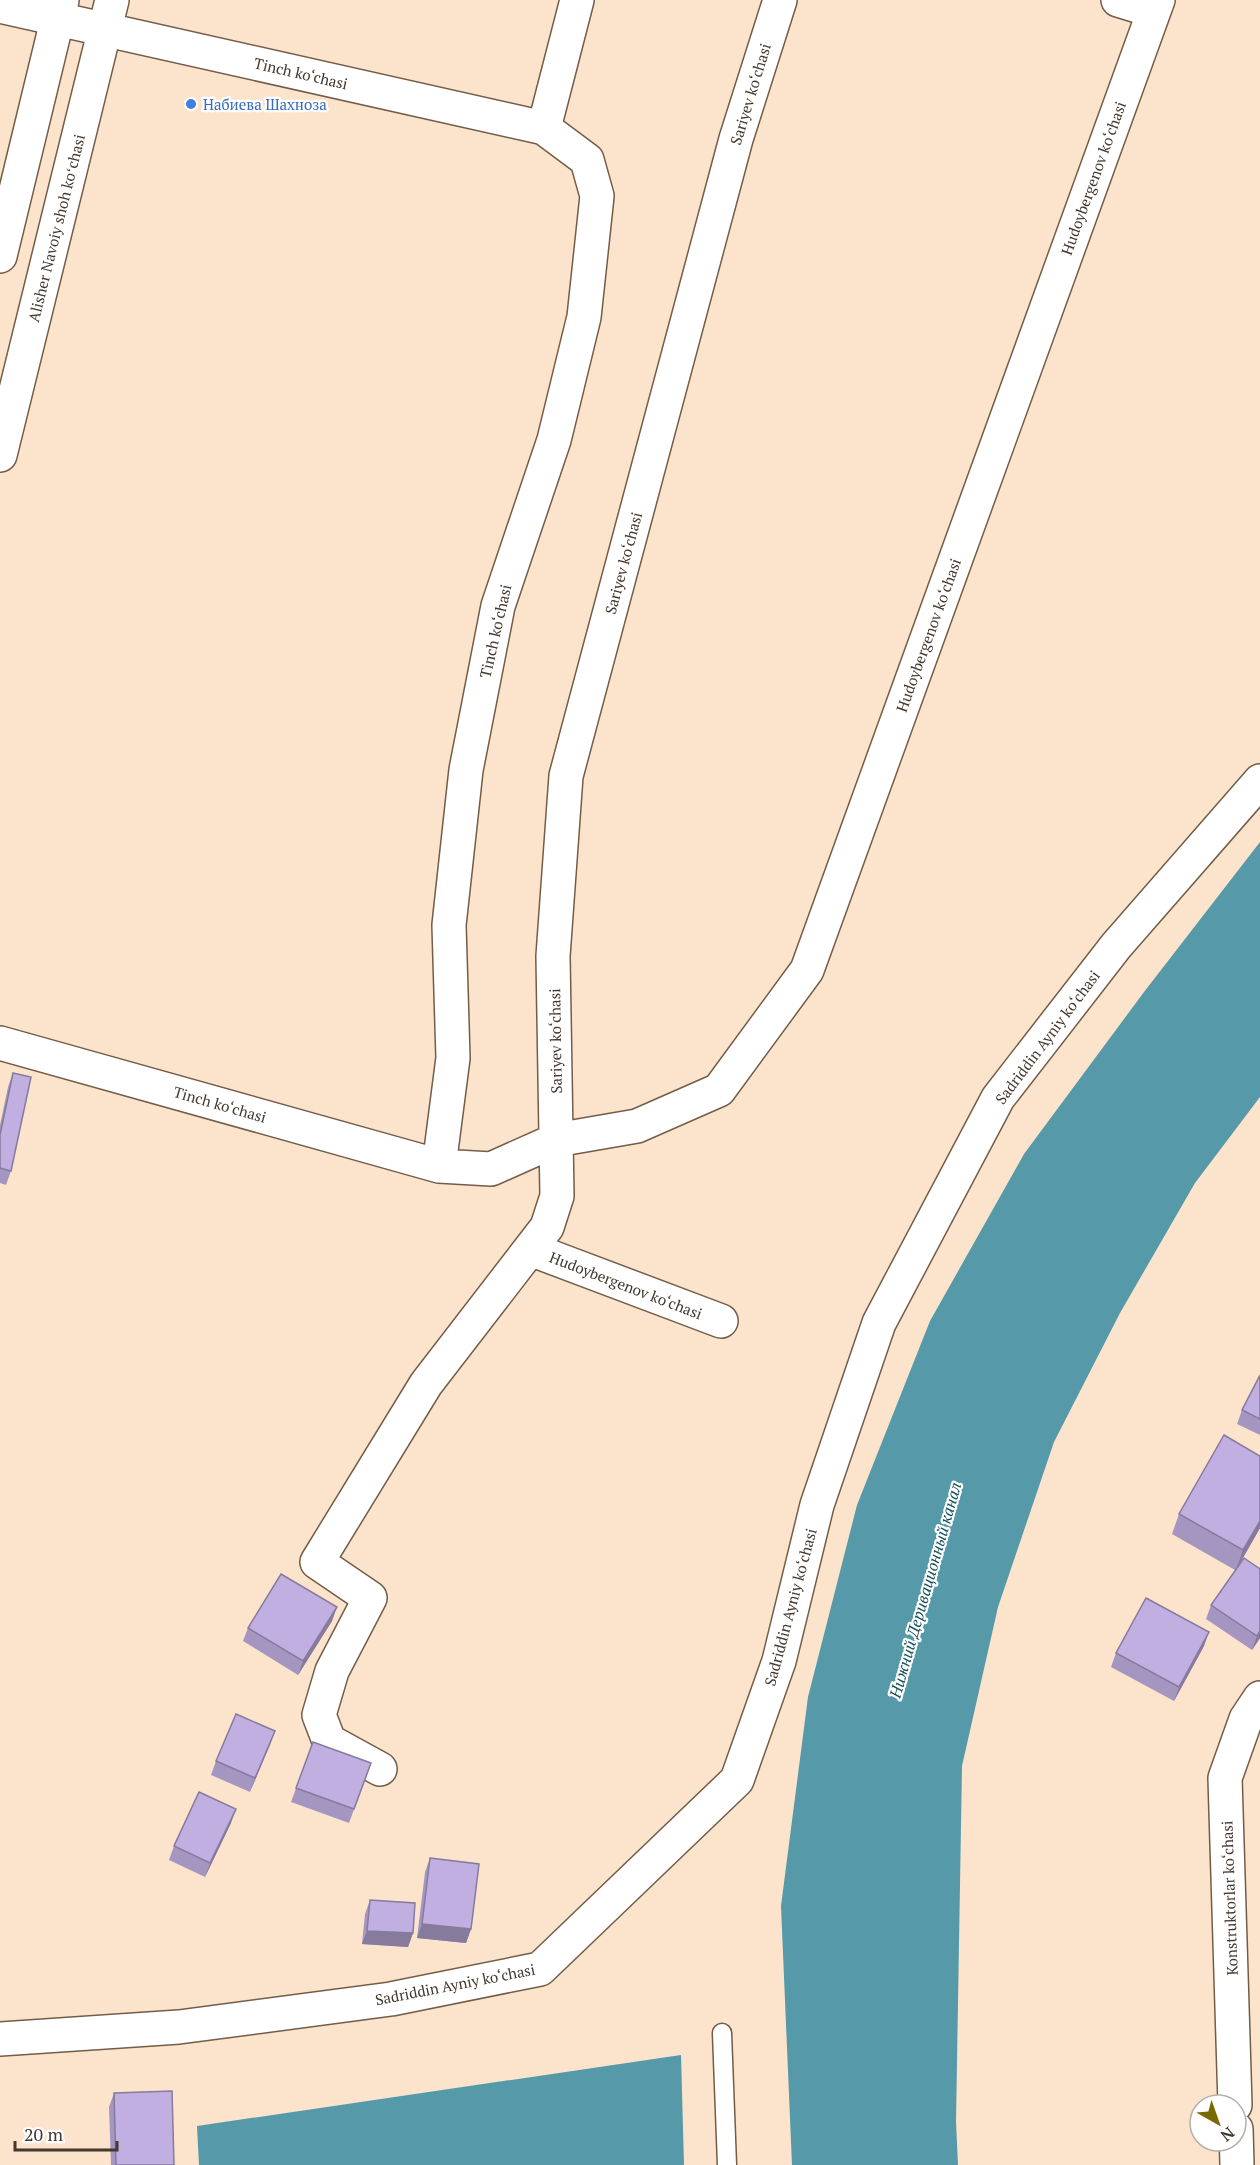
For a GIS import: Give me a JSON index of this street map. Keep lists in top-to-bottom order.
{
  "streets": {
    "street": [
      "Tinch ko‘chasi",
      "Sariyev ko‘chasi",
      "Hudoybergenov ko‘chasi",
      "Alisher Navoiy shoh koʻchasi",
      "Sadriddin Ayniy ko‘chasi",
      "Konstruktorlar ko‘chasi"
    ]
  },
  "crossings": [
    ["Tinch ko‘chasi", "Sariyev ko‘chasi"],
    ["Tinch ko‘chasi", "Hudoybergenov ko‘chasi"],
    ["Tinch ko‘chasi", "Alisher Navoiy shoh koʻchasi"],
    ["Sariyev ko‘chasi", "Hudoybergenov ko‘chasi"]
  ],
  "water": ["Нижний Деривационный канал"],
  "places": ["Набиева Шахноза"],
  "scale_bar": "20 m",
  "north": "bottom right"
}
